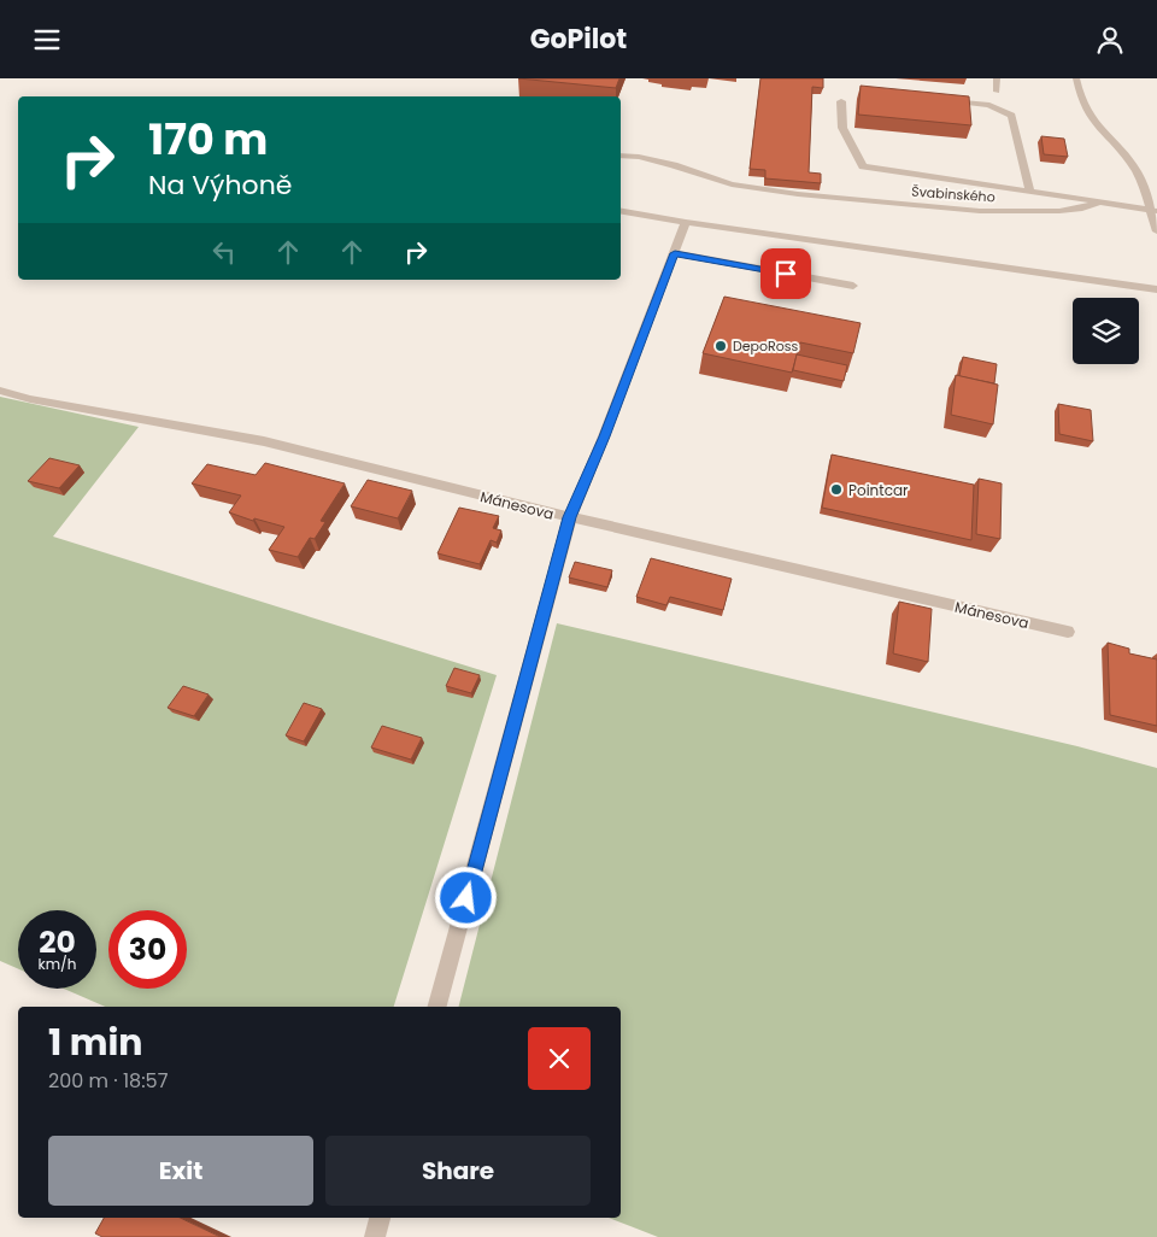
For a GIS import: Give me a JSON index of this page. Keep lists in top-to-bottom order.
{
  "streets": {
    "street": ["Švabinského", "Mánesova"]
  },
  "places": ["DepoRoss", "Pointcar"],
  "page": {
    "header": "GoPilot",
    "turn": ["170 m", "Na Výhoně"],
    "speed": "20 km/h",
    "limit": "30",
    "heading": ["1 min", "200 m · 18:57"],
    "buttons": ["Exit", "Share"]
  }
}
